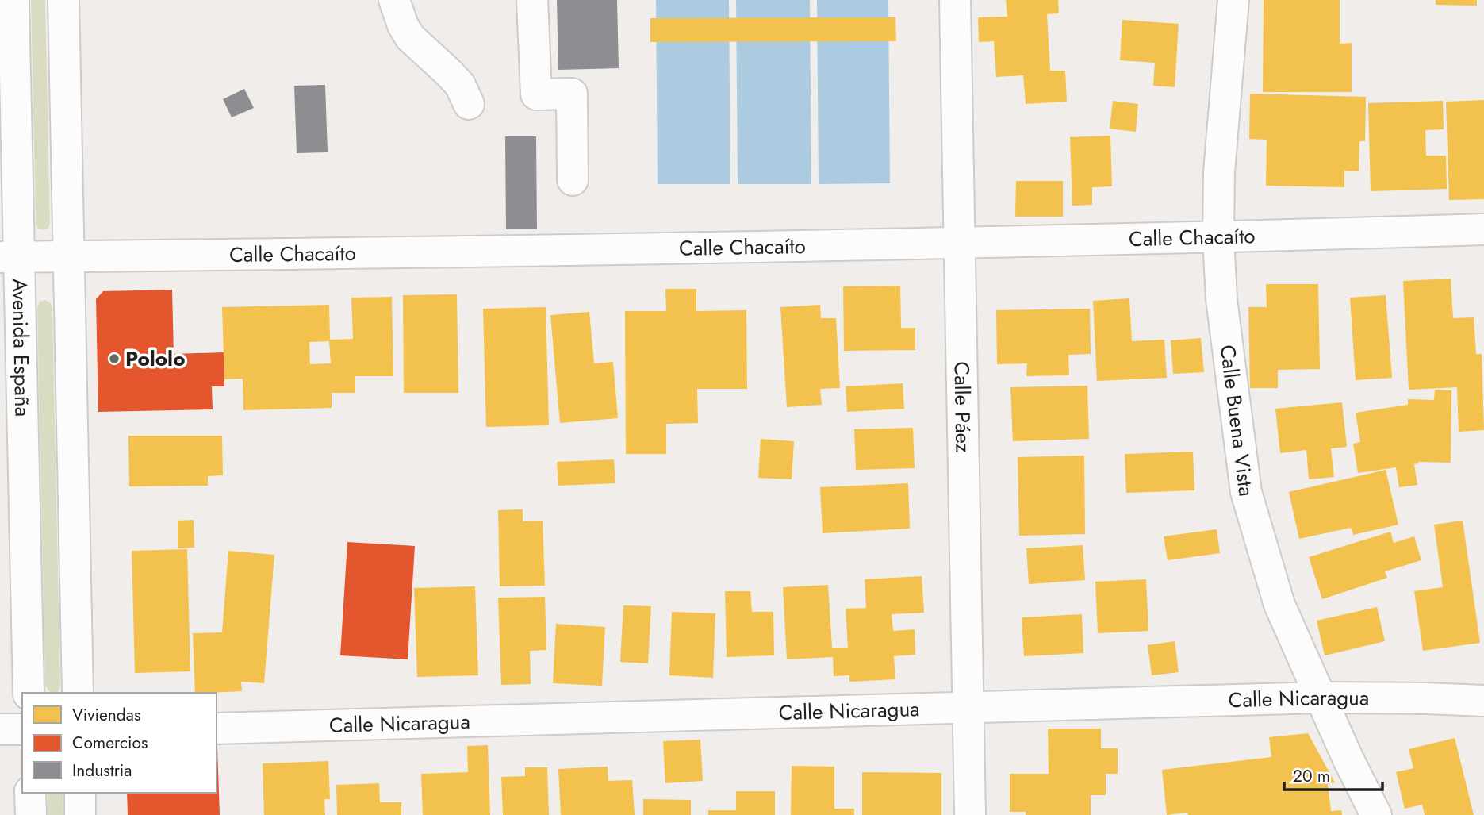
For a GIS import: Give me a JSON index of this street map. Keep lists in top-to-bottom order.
{
  "streets": {
    "street": [
      "Calle Chacaíto",
      "Avenida España",
      "Calle Páez",
      "Calle Buena Vista",
      "Calle Nicaragua"
    ]
  },
  "crossings": [
    ["Calle Chacaíto", "Avenida España"],
    ["Calle Chacaíto", "Calle Páez"],
    ["Calle Chacaíto", "Calle Buena Vista"],
    ["Calle Páez", "Calle Nicaragua"],
    ["Calle Buena Vista", "Calle Nicaragua"]
  ],
  "places": ["Pololo"],
  "legend": ["Viviendas", "Comercios", "Industria"],
  "scale_bar": "20 m"
}
